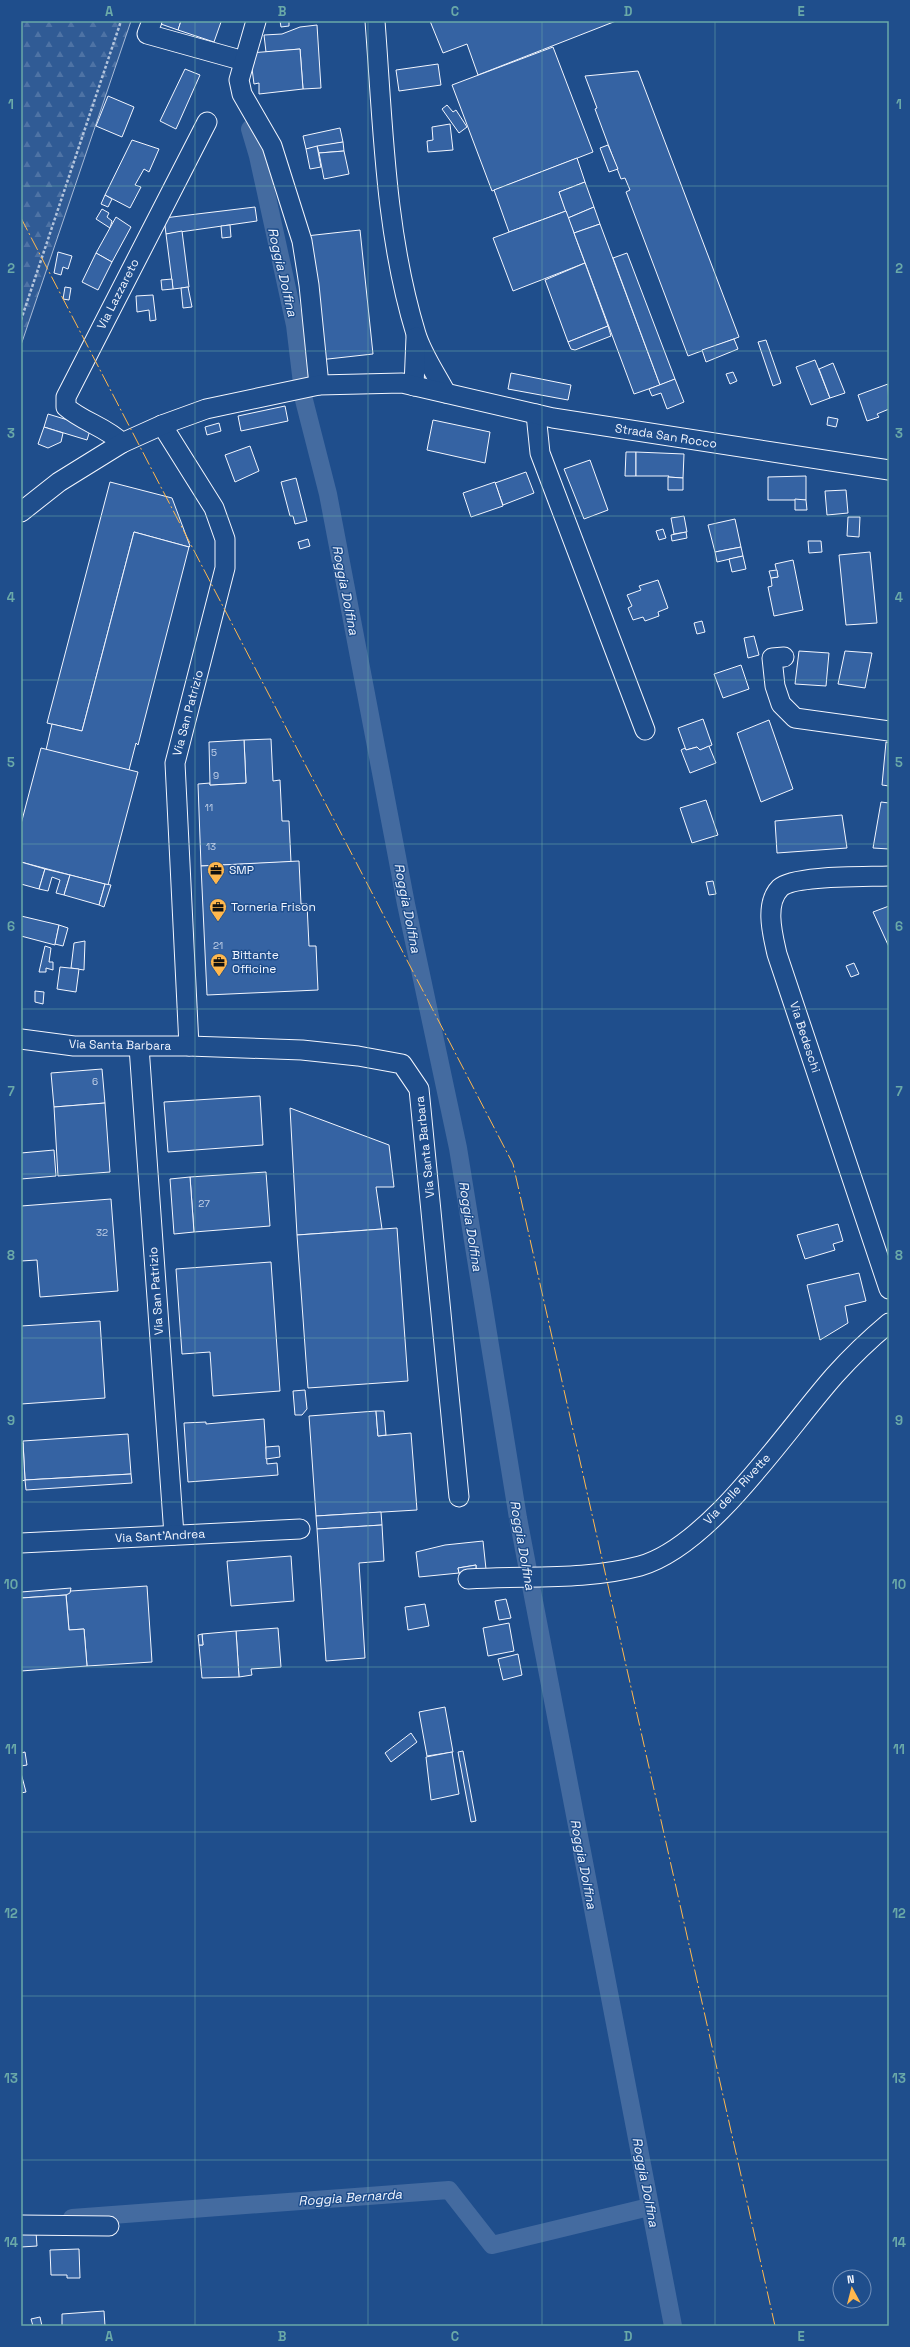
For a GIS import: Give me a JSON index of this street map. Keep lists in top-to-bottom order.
{
  "streets": {
    "street": [
      "Via Lazzareto",
      "Strada San Rocco",
      "Via San Patrizio",
      "Via Bedeschi",
      "Via Santa Barbara",
      "Via delle Rivette",
      "Via Sant'Andrea"
    ]
  },
  "crossings": [
    ["Via Lazzareto", "Strada San Rocco"],
    ["Strada San Rocco", "Via San Patrizio"],
    ["Via San Patrizio", "Via Santa Barbara"],
    ["Via San Patrizio", "Via Sant'Andrea"]
  ],
  "water": ["Roggia Dolfina", "Roggia Bernarda"],
  "places": {
    "office": ["SMP", "Torneria Frison", "Bittante Officine"]
  },
  "house_numbers": [
    "5",
    "9",
    "11",
    "13",
    "21",
    "6",
    "27",
    "32"
  ],
  "north": "top",
  "grid": {
    "columns": [
      "A",
      "B",
      "C",
      "D",
      "E"
    ],
    "rows": [
      "1",
      "2",
      "3",
      "4",
      "5",
      "6",
      "7",
      "8",
      "9",
      "10",
      "11",
      "12",
      "13",
      "14"
    ]
  }
}
